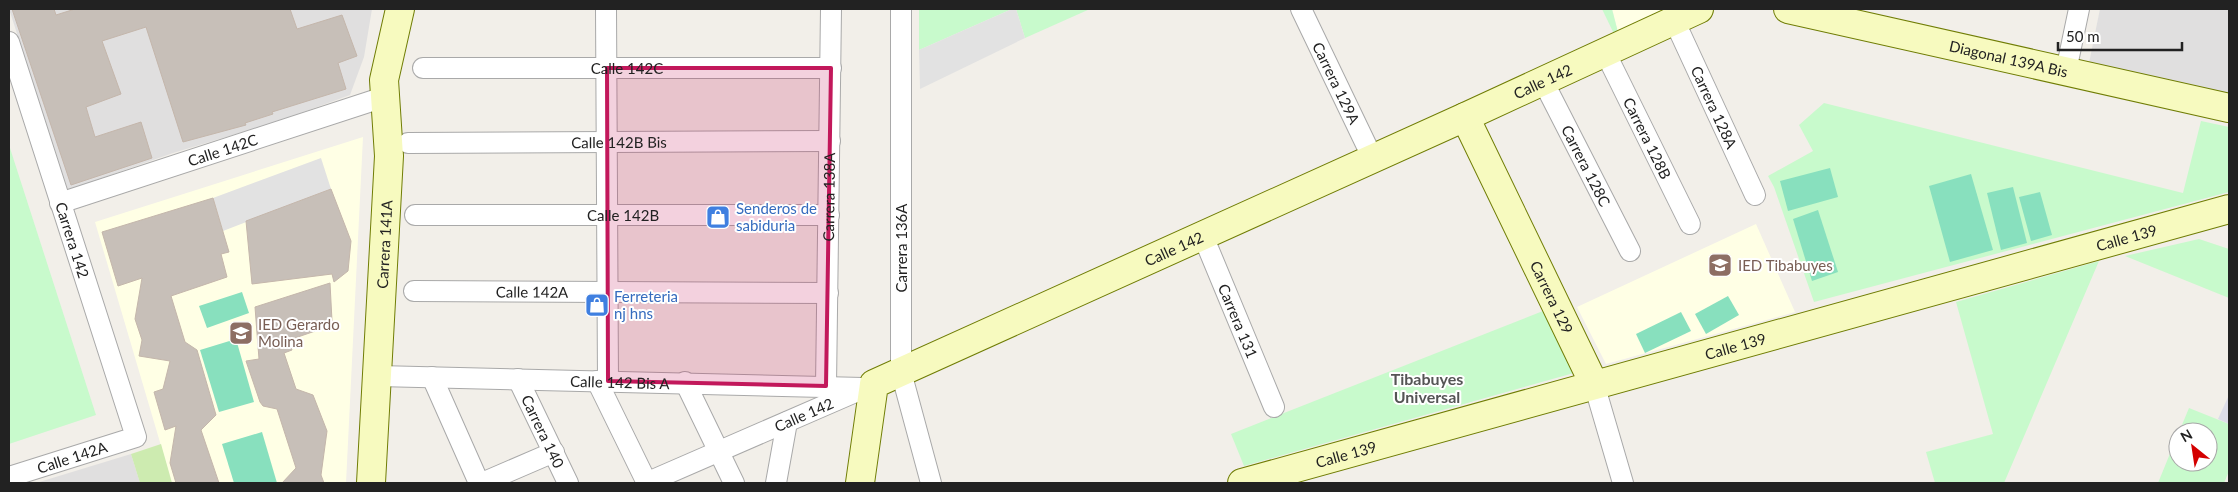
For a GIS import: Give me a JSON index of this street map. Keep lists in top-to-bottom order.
{
  "streets": {
    "street": [
      "Diagonal 139A Bis",
      "Calle 142C",
      "Calle 142",
      "Carrera 129A",
      "Carrera 128A",
      "Carrera 128B",
      "Calle 142B Bis",
      "Carrera 128C",
      "Carrera 138A",
      "Calle 142B",
      "Calle 139",
      "Carrera 142",
      "Carrera 141A",
      "Carrera 136A",
      "Calle 142A",
      "Carrera 129",
      "Carrera 131",
      "Calle 142 Bis A",
      "Carrera 140"
    ]
  },
  "crossings": [
    ["Calle 142C", "Carrera 138A"],
    ["Calle 142C", "Carrera 142"],
    ["Calle 142C", "Carrera 141A"],
    ["Calle 142", "Carrera 129A"],
    ["Calle 142", "Carrera 128A"],
    ["Calle 142", "Carrera 128B"],
    ["Calle 142", "Carrera 128C"],
    ["Calle 142", "Carrera 136A"],
    ["Calle 142", "Carrera 129"],
    ["Calle 142", "Carrera 131"],
    ["Calle 142", "Calle 142 Bis A"],
    ["Calle 142B Bis", "Carrera 138A"],
    ["Carrera 138A", "Calle 142B"],
    ["Carrera 138A", "Calle 142A"],
    ["Carrera 138A", "Calle 142 Bis A"],
    ["Calle 139", "Carrera 129"],
    ["Carrera 142", "Calle 142A"],
    ["Carrera 141A", "Calle 142 Bis A"],
    ["Calle 142 Bis A", "Carrera 140"]
  ],
  "districts": ["Tibabuyes Universal"],
  "places": {
    "shop": ["Senderos de sabiduria", "Ferreteria nj hns"],
    "school or university": ["IED Tibabuyes", "IED Gerardo Molina"]
  },
  "scale_bar": "50 m",
  "north": "top left"
}
